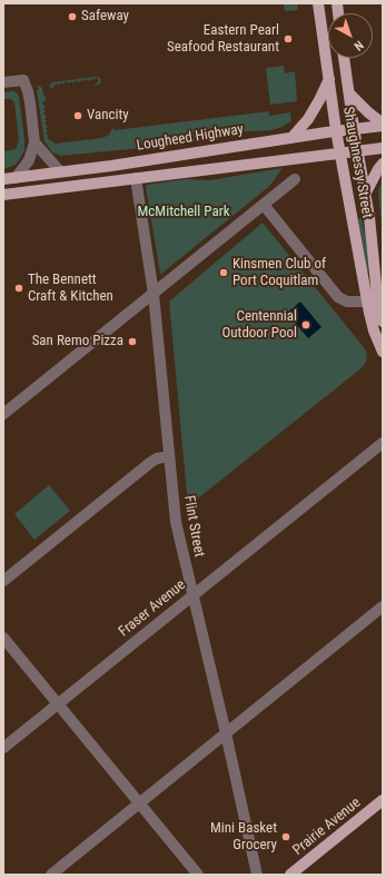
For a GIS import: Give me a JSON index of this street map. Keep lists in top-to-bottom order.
{
  "streets": {
    "main road": ["Lougheed Highway", "Shaughnessy Street", "Prairie Avenue"],
    "street": ["Flint Street", "Fraser Avenue"]
  },
  "crossings": [
    ["Lougheed Highway", "Shaughnessy Street"],
    ["Flint Street", "Fraser Avenue"]
  ],
  "parks": ["McMitchell Park"],
  "places": [
    "Safeway",
    "Eastern Pearl Seafood Restaurant",
    "Vancity",
    "Kinsmen Club of Port Coquitlam",
    "The Bennett Craft & Kitchen",
    "Centennial Outdoor Pool",
    "San Remo Pizza",
    "Mini Basket Grocery"
  ],
  "north": "bottom right"
}
